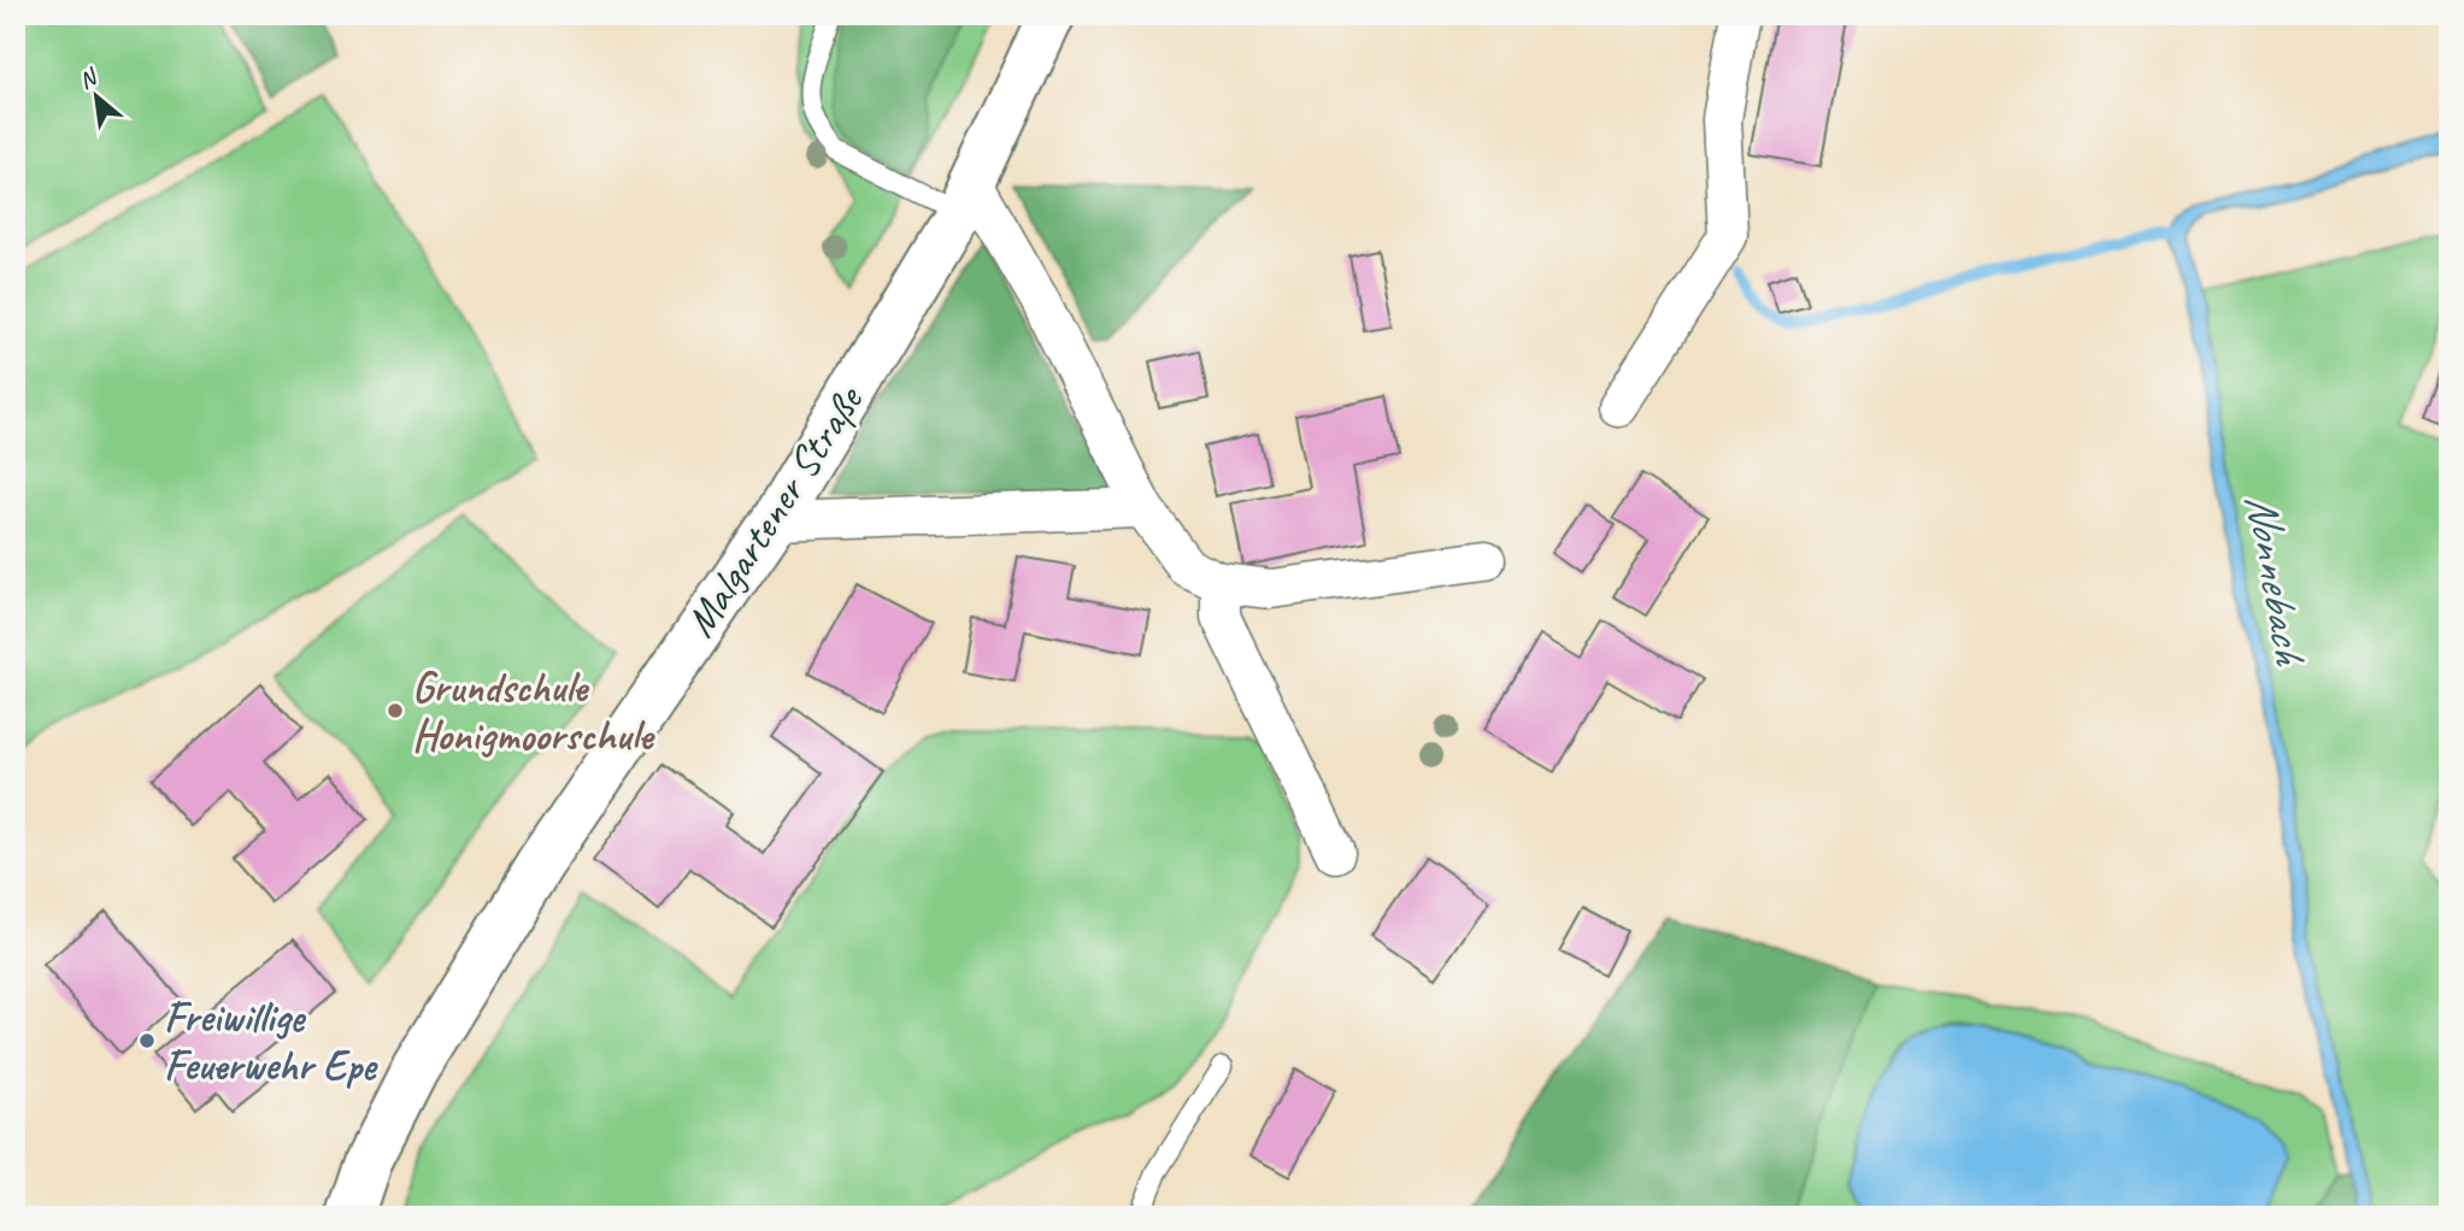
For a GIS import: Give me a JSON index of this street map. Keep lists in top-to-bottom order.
{
  "streets": {
    "street": ["Malgartener Straße"]
  },
  "water": ["Nonnebach"],
  "places": ["Grundschule Honigmoorschule", "Freiwillige Feuerwehr Epe"],
  "north": "top left"
}
